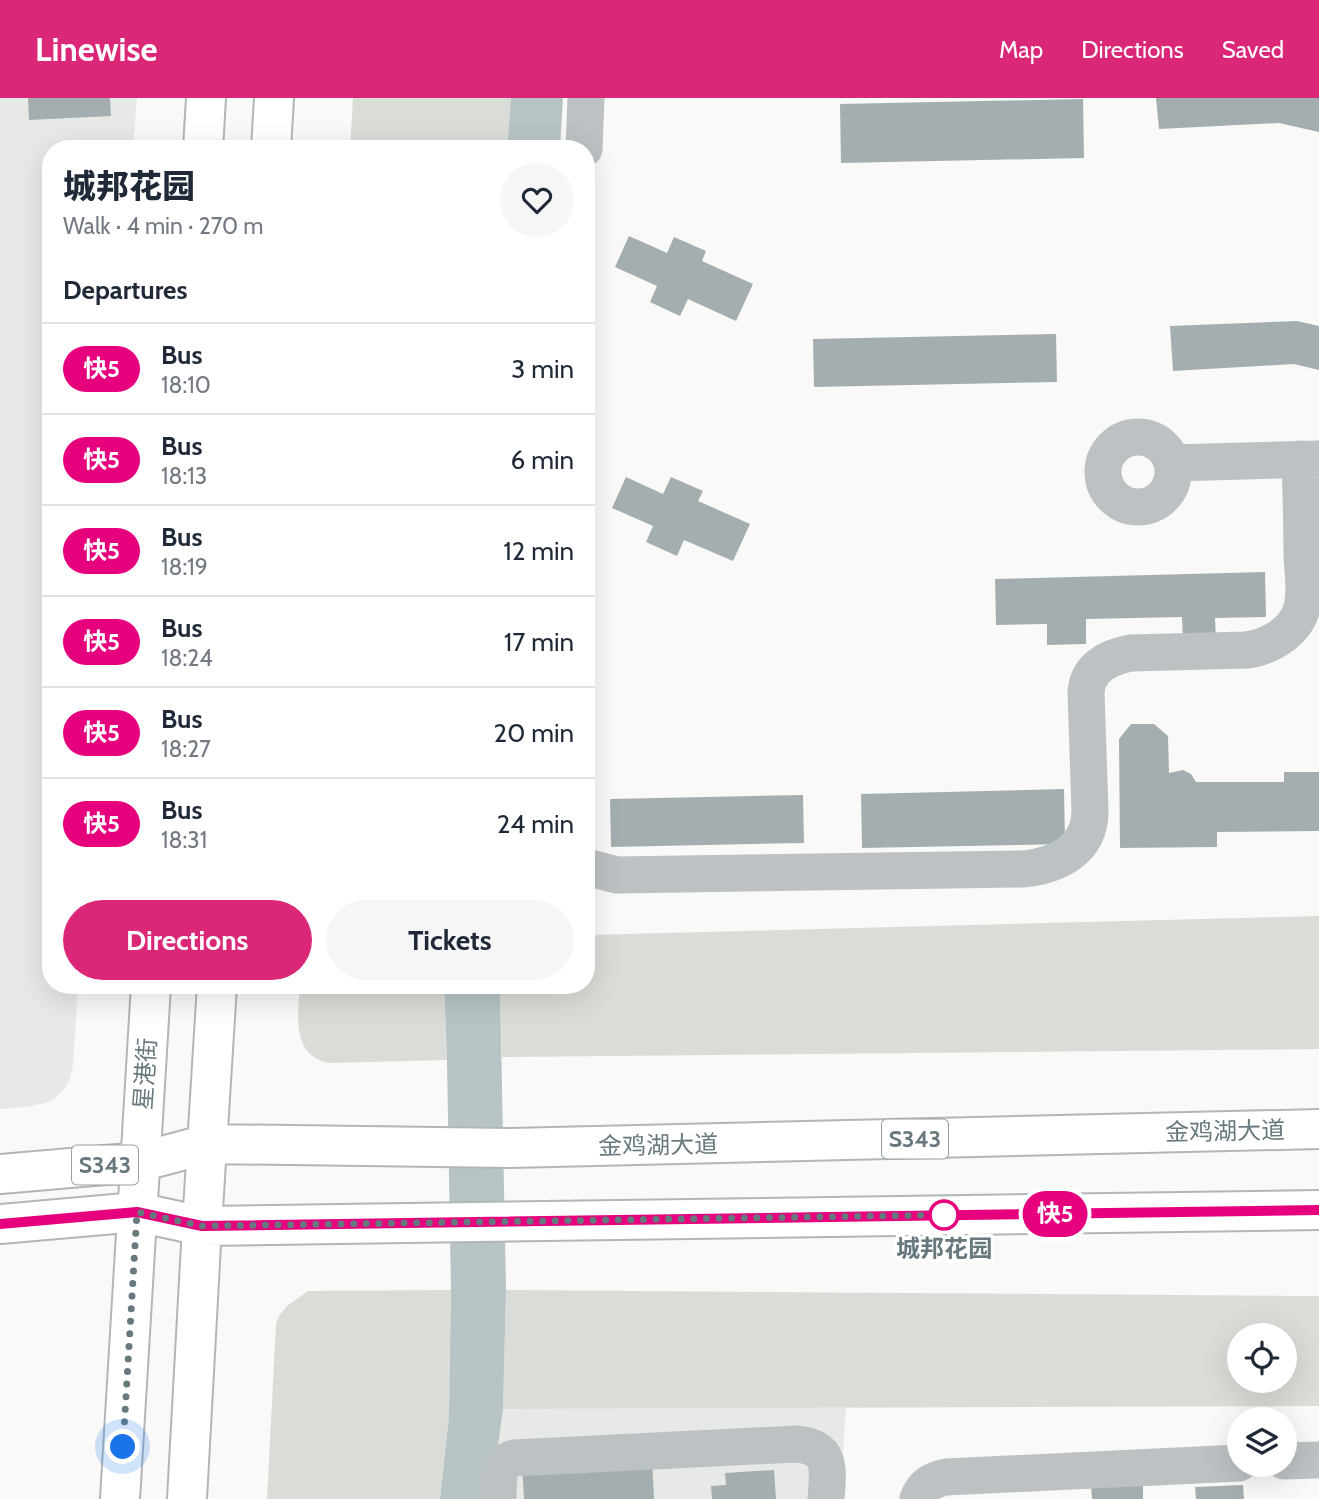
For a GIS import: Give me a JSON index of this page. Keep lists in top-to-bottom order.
{
  "streets": {
    "main road": ["星港街", "金鸡湖大道", "S343"]
  },
  "crossings": [
    ["星港街", "金鸡湖大道"],
    ["星港街", "S343"]
  ],
  "places": ["城邦花园"],
  "lines": ["bus line 快5"],
  "page": {
    "header": "Linewise",
    "nav": ["Map", "Directions", "Saved"],
    "on_map": "快5",
    "heading": [
      ["城邦花园", "Walk · 4 min · 270 m"],
      "Departures"
    ],
    "list": [
      {
        "mark": "快5",
        "name": "Bus",
        "note": "18:10",
        "value": "3 min"
      },
      {
        "mark": "快5",
        "name": "Bus",
        "note": "18:13",
        "value": "6 min"
      },
      {
        "mark": "快5",
        "name": "Bus",
        "note": "18:19",
        "value": "12 min"
      },
      {
        "mark": "快5",
        "name": "Bus",
        "note": "18:24",
        "value": "17 min"
      },
      {
        "mark": "快5",
        "name": "Bus",
        "note": "18:27",
        "value": "20 min"
      },
      {
        "mark": "快5",
        "name": "Bus",
        "note": "18:31",
        "value": "24 min"
      }
    ],
    "buttons": ["Directions", "Tickets"]
  }
}
